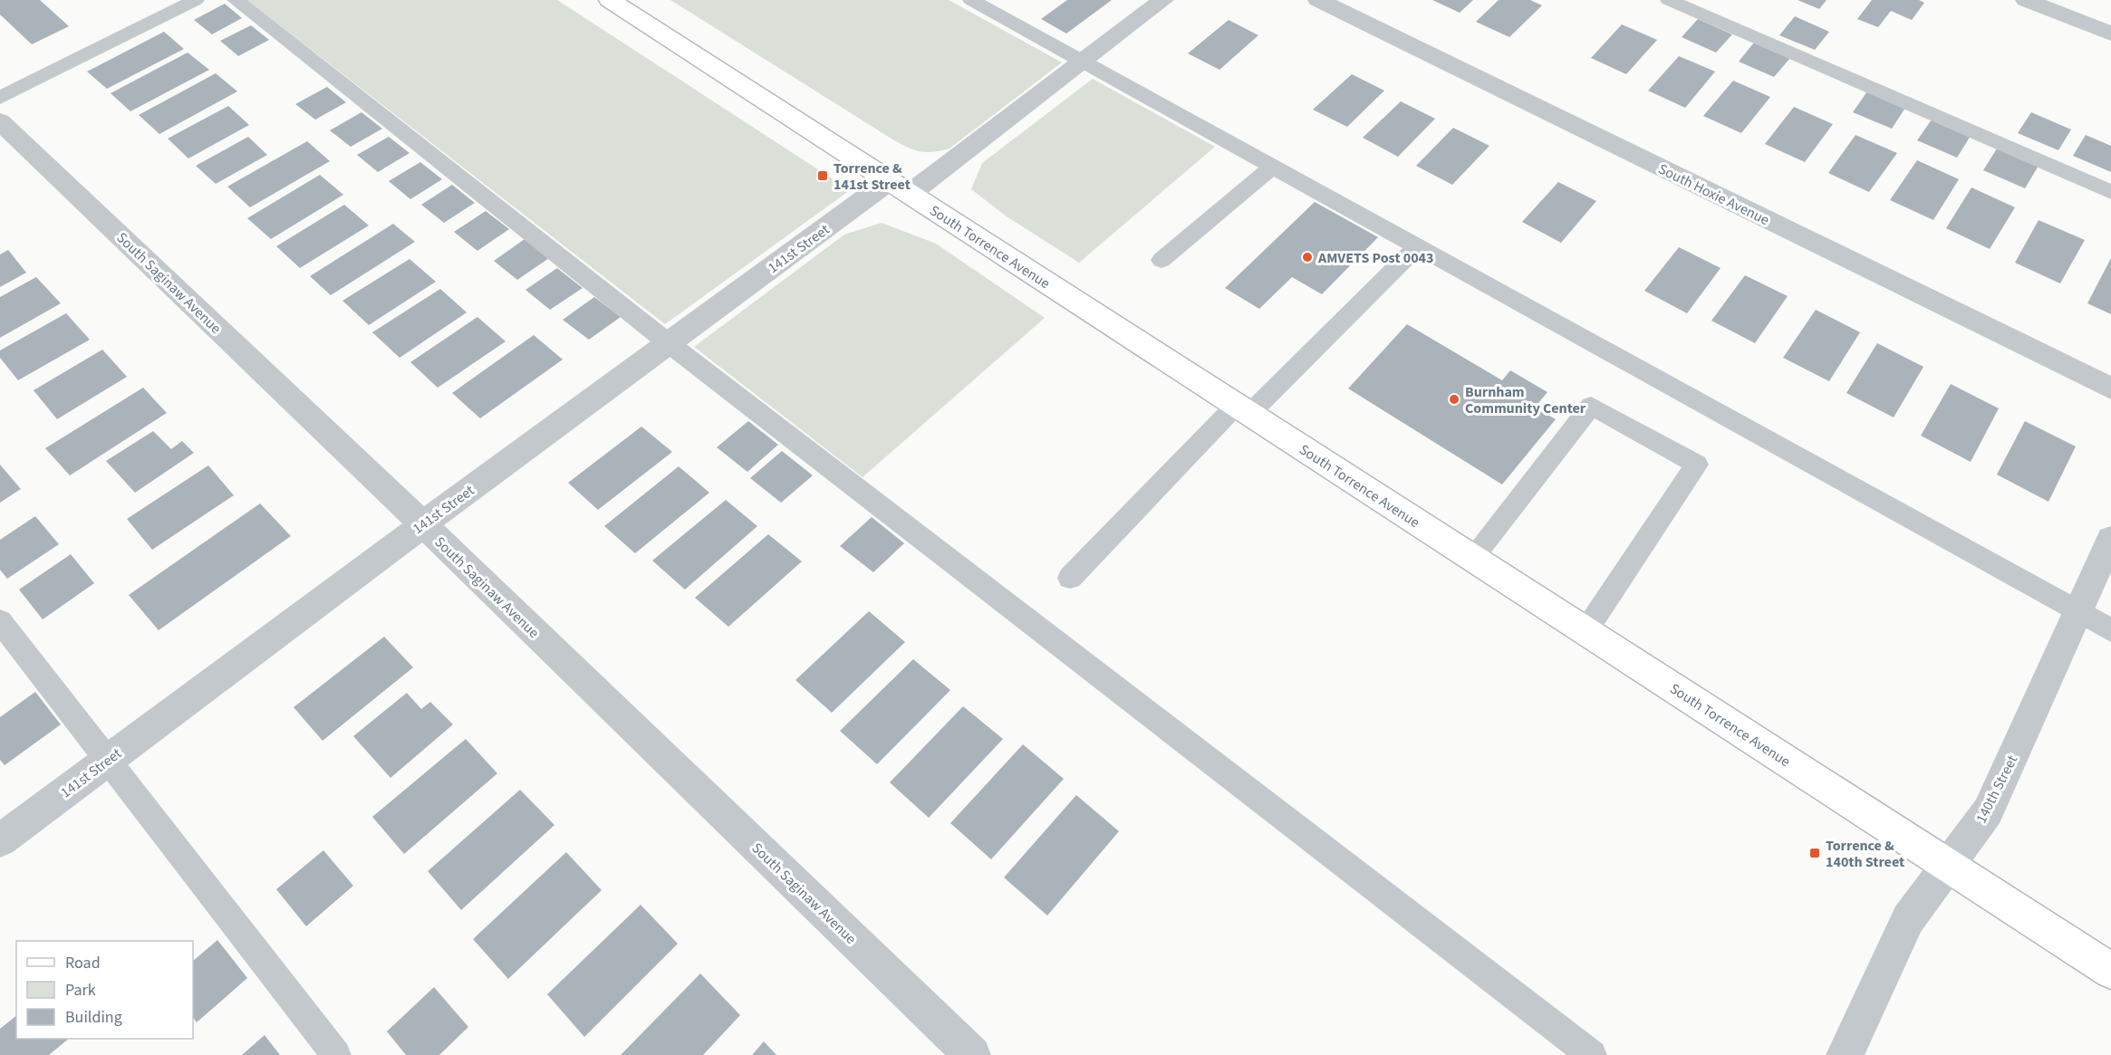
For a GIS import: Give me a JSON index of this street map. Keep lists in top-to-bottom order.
{
  "streets": {
    "main road": ["South Torrence Avenue"],
    "street": [
      "South Hoxie Avenue",
      "141st Street",
      "South Saginaw Avenue",
      "140th Street"
    ]
  },
  "crossings": [
    ["South Torrence Avenue", "141st Street"],
    ["South Torrence Avenue", "140th Street"],
    ["141st Street", "South Saginaw Avenue"]
  ],
  "places": {
    "transit": ["Torrence & 141st Street", "Torrence & 140th Street"],
    "other": ["AMVETS Post 0043", "Burnham Community Center"]
  },
  "legend": ["Road", "Park", "Building"]
}
